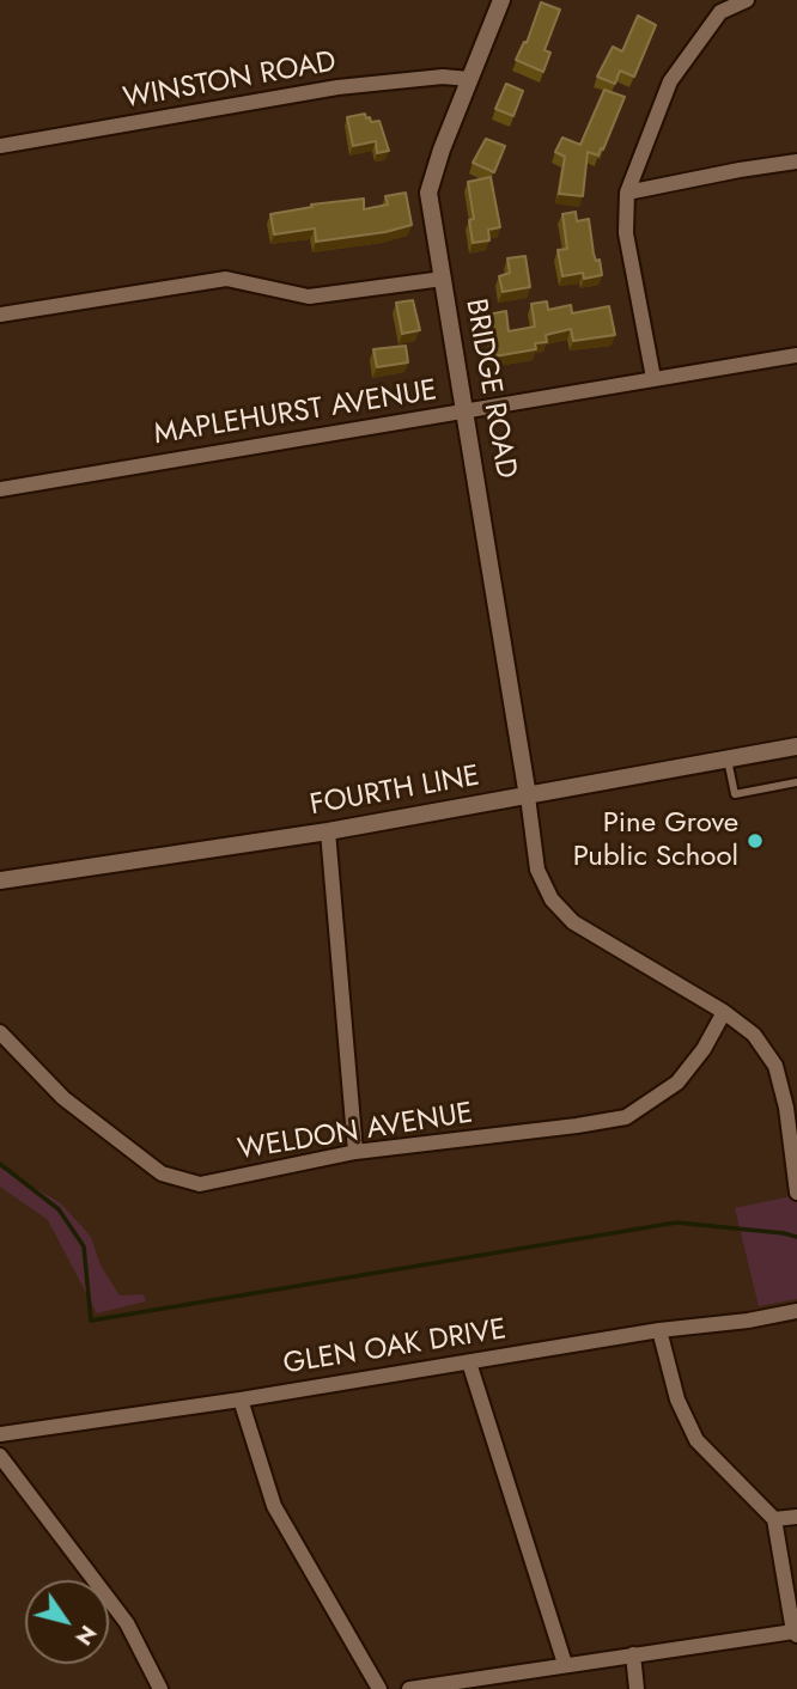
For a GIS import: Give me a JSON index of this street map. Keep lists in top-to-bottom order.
{
  "streets": {
    "street": [
      "WINSTON ROAD",
      "BRIDGE ROAD",
      "MAPLEHURST AVENUE",
      "FOURTH LINE",
      "WELDON AVENUE",
      "GLEN OAK DRIVE"
    ]
  },
  "crossings": [
    ["WINSTON ROAD", "BRIDGE ROAD"],
    ["BRIDGE ROAD", "MAPLEHURST AVENUE"],
    ["BRIDGE ROAD", "FOURTH LINE"]
  ],
  "places": ["Pine Grove Public School"],
  "north": "bottom right"
}
